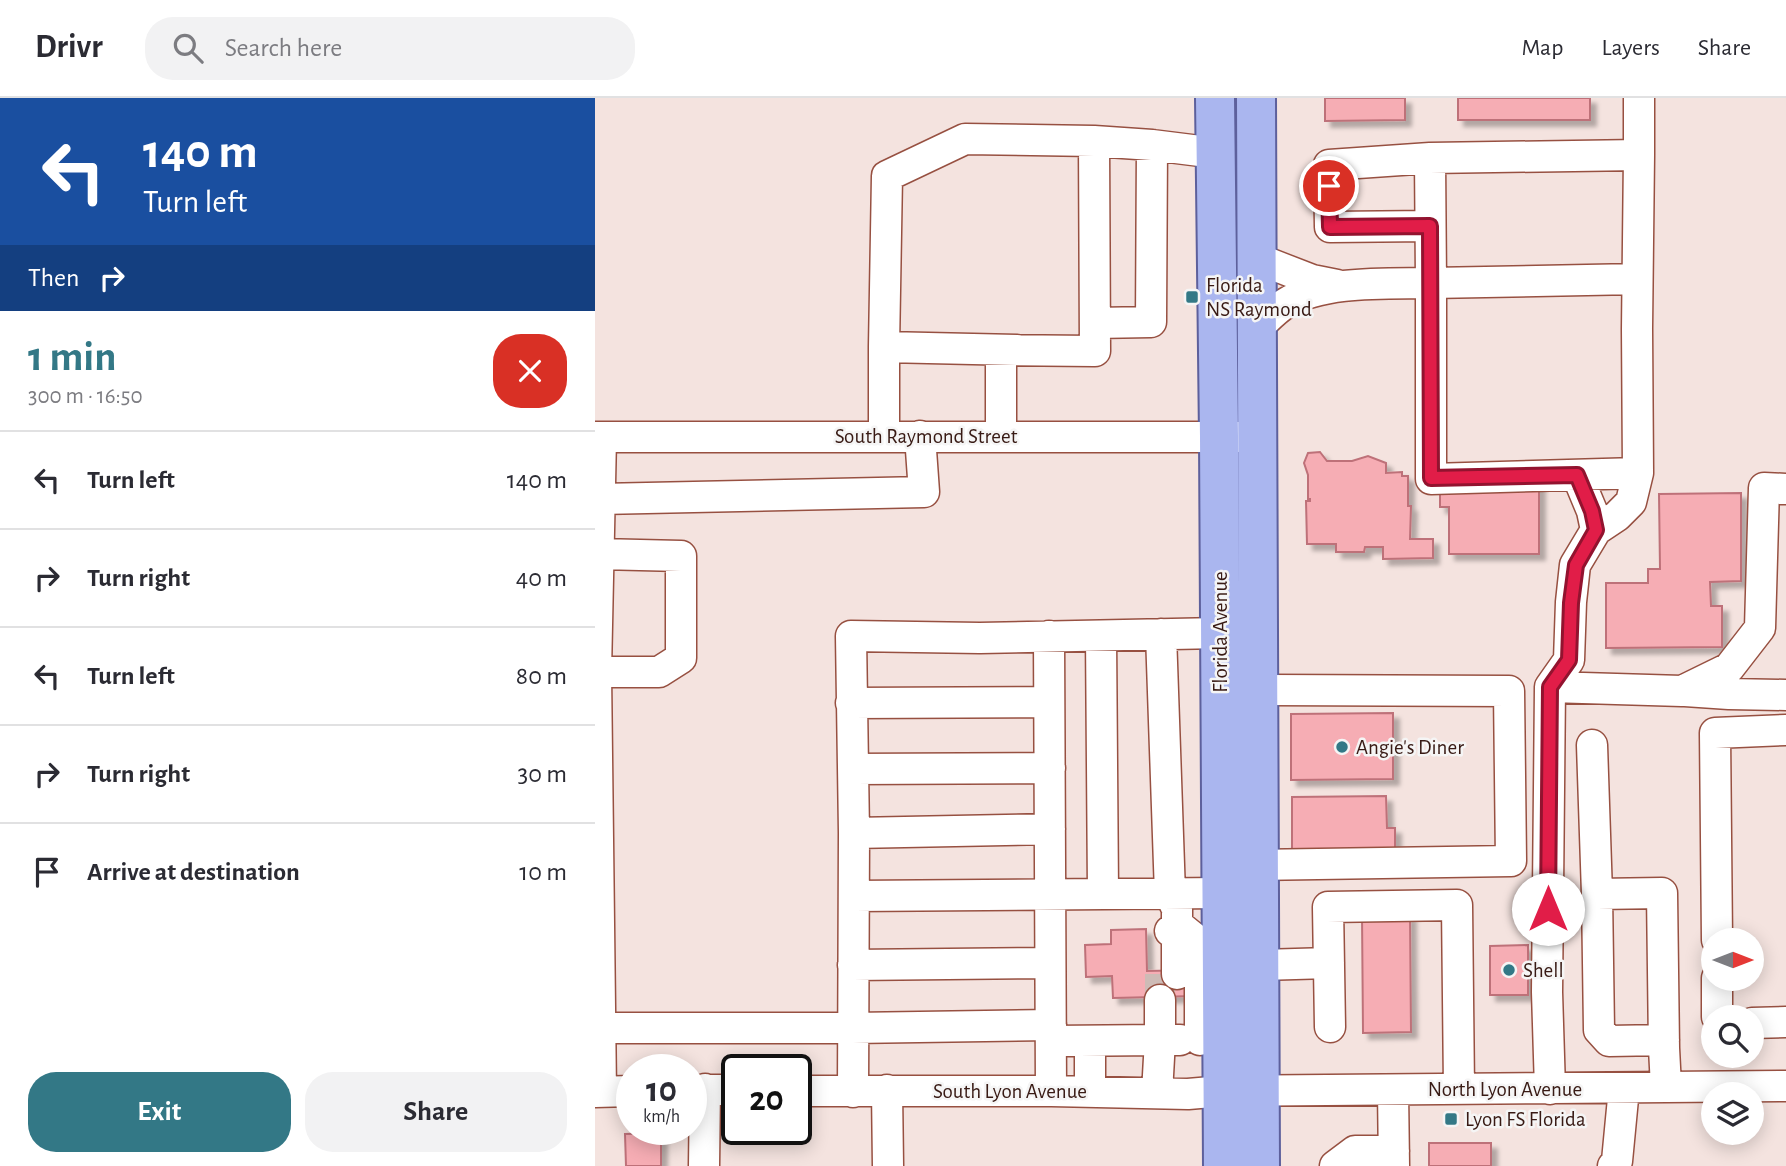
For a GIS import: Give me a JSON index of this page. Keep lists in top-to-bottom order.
{
  "streets": {
    "main road": ["Florida Avenue"],
    "street": ["South Raymond Street", "North Lyon Avenue", "South Lyon Avenue"]
  },
  "crossings": [
    ["South Raymond Street", "Florida Avenue"],
    ["Florida Avenue", "North Lyon Avenue"],
    ["Florida Avenue", "South Lyon Avenue"],
    ["North Lyon Avenue", "South Lyon Avenue"]
  ],
  "places": {
    "transit": ["Florida NS Raymond", "Lyon FS Florida"],
    "other": ["Angie's Diner", "Shell"]
  },
  "north": "right",
  "page": {
    "header": "Drivr",
    "search": "Search here",
    "nav": ["Map", "Layers", "Share"],
    "turn": ["140 m", "Turn left"],
    "then": "Then",
    "heading": ["1 min", "300 m · 16:50"],
    "list": [
      {
        "name": "Turn left",
        "value": "140 m"
      },
      {
        "name": "Turn right",
        "value": "40 m"
      },
      {
        "name": "Turn left",
        "value": "80 m"
      },
      {
        "name": "Turn right",
        "value": "30 m"
      },
      {
        "name": "Arrive at destination",
        "value": "10 m"
      }
    ],
    "speed": "10 km/h",
    "limit": "20",
    "buttons": ["Exit", "Share"]
  }
}
